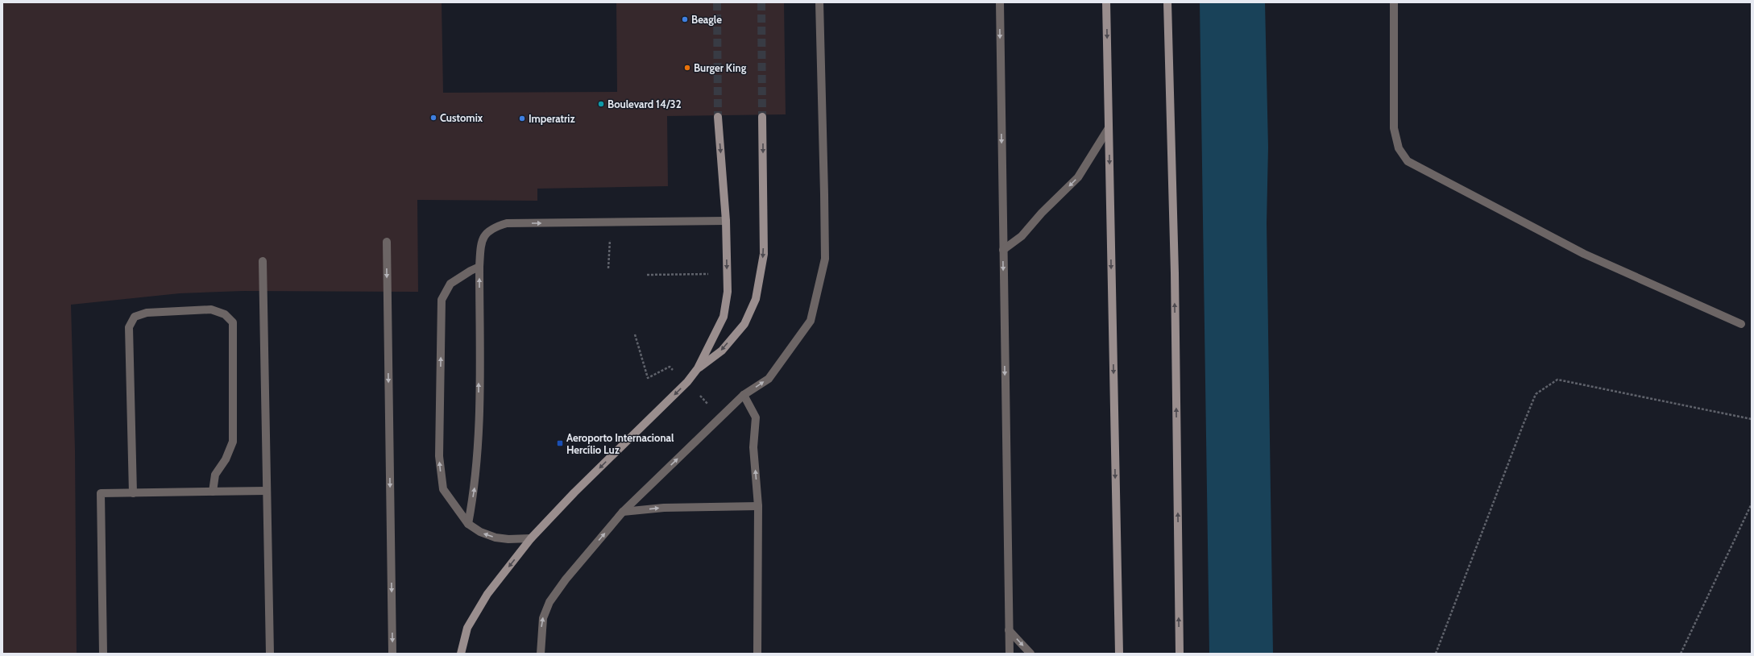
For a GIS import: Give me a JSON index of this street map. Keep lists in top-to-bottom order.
{
  "places": {
    "other": [
      "Beagle",
      "Burger King",
      "Boulevard 14/32",
      "Customix",
      "Imperatriz"
    ],
    "transit": ["Aeroporto Internacional Hercílio Luz"]
  }
}
